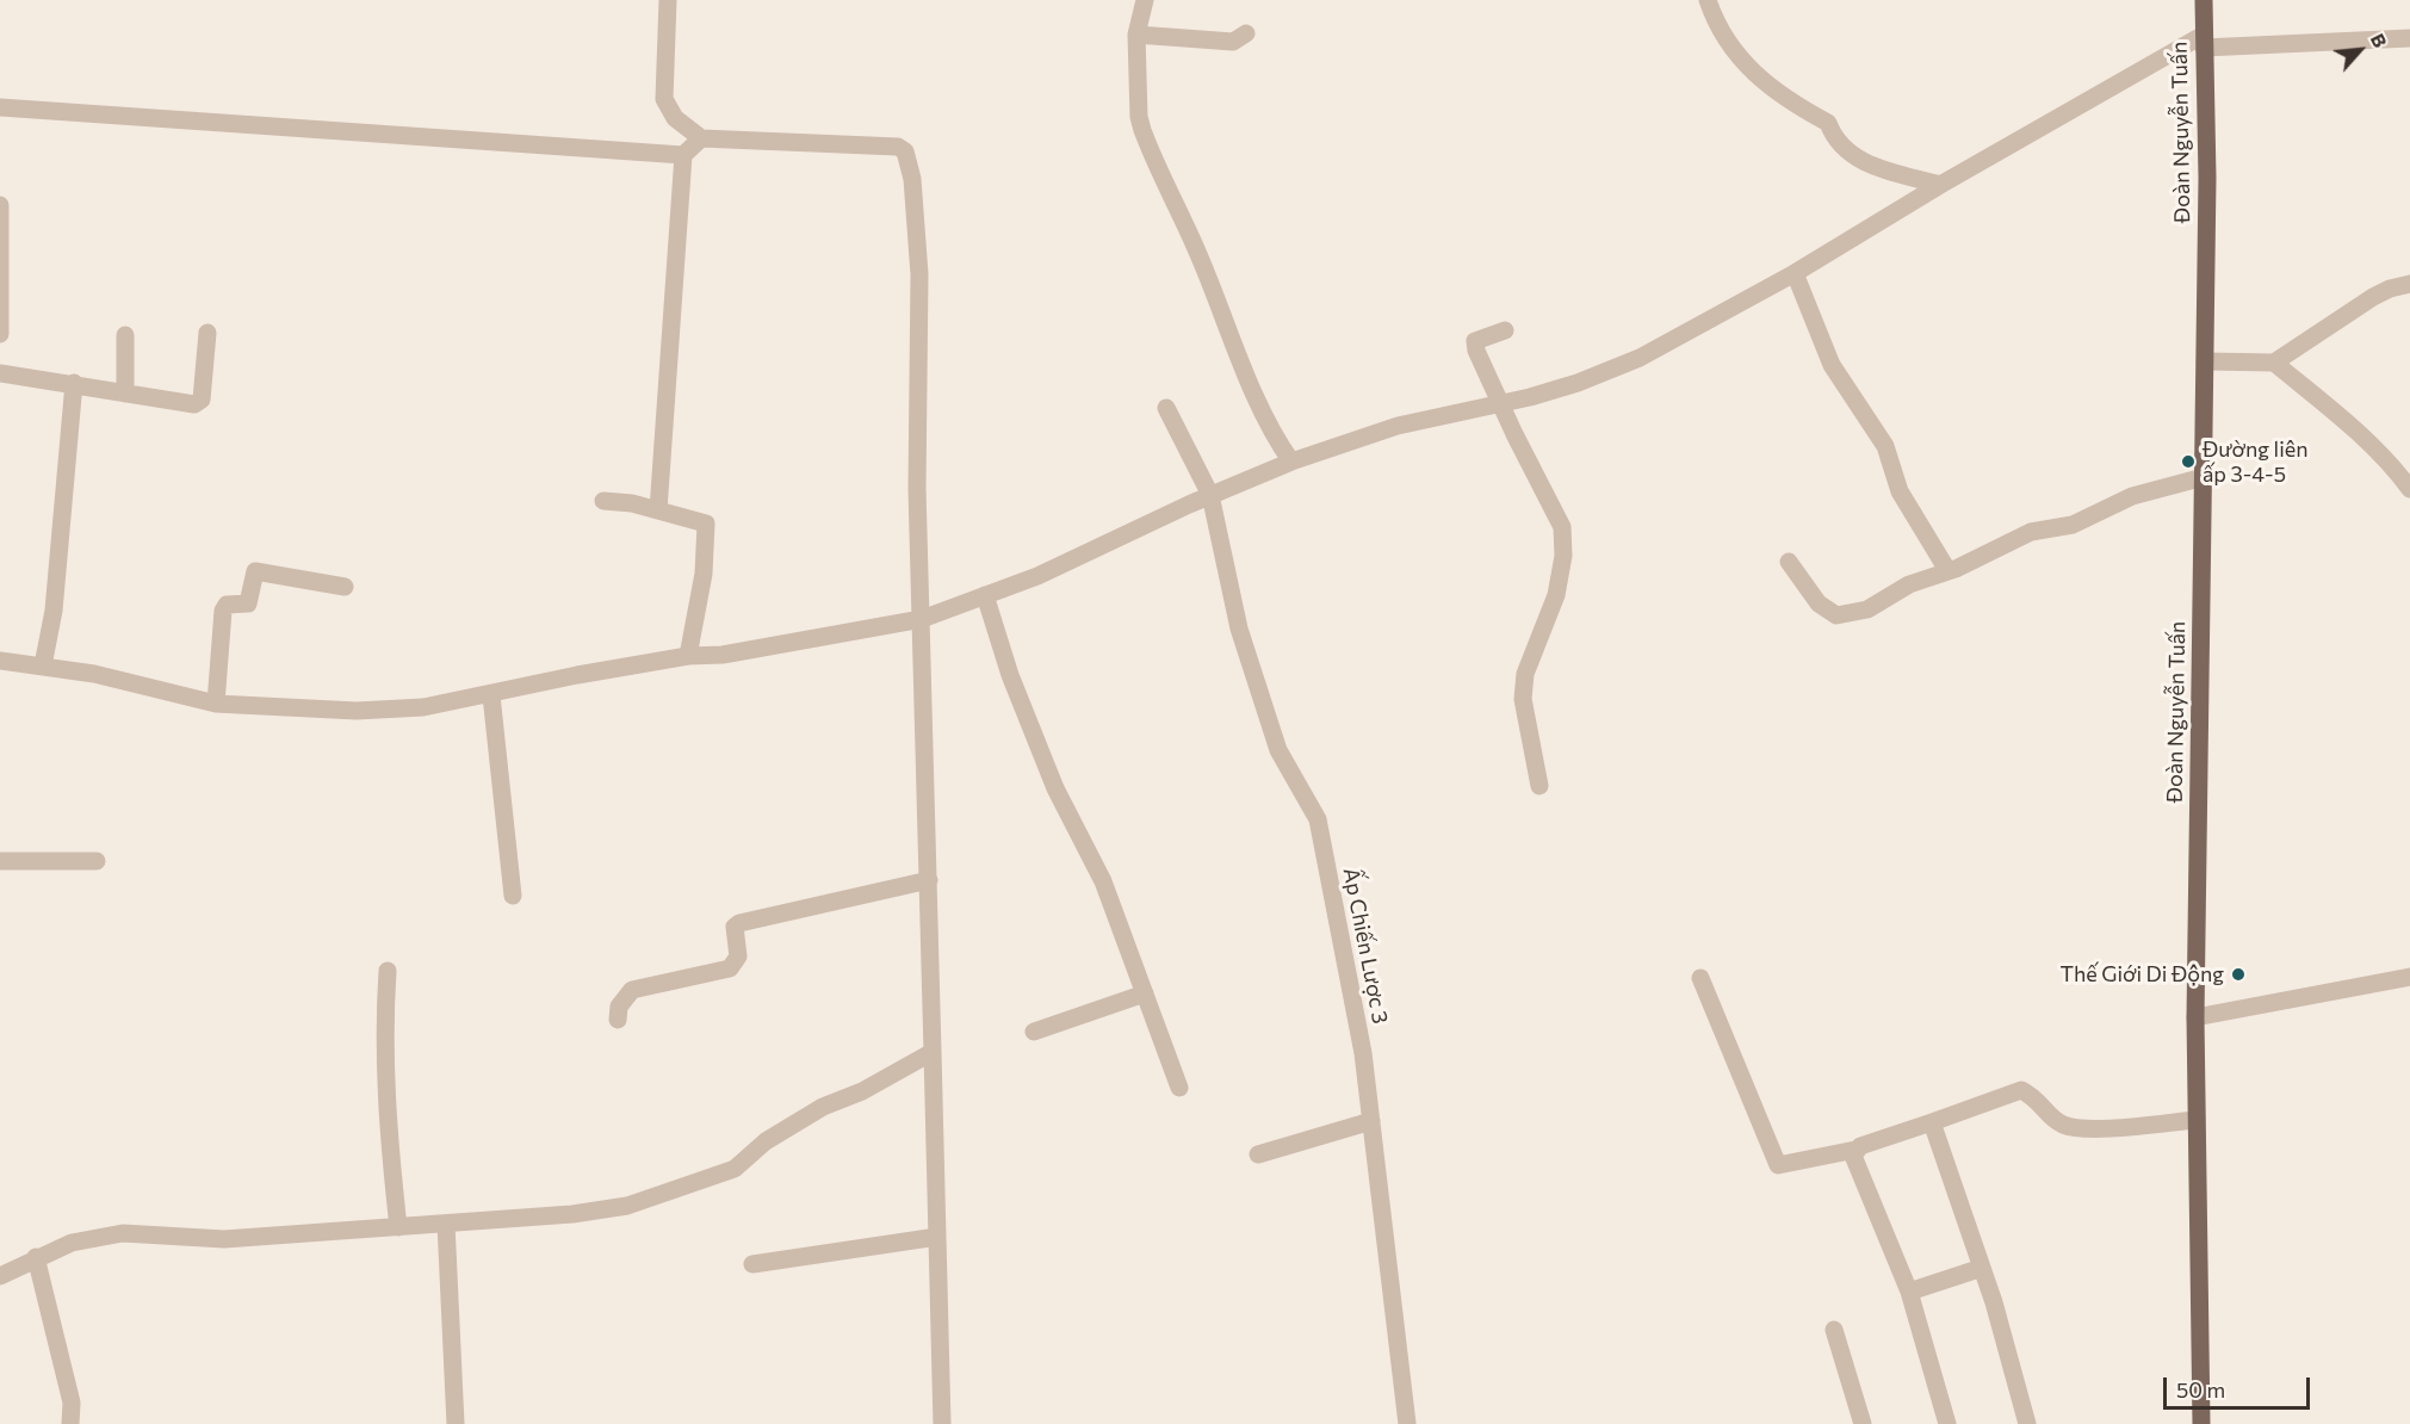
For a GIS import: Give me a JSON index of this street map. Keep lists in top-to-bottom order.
{
  "streets": {
    "main road": ["Đoàn Nguyễn Tuấn"],
    "street": ["Ấp Chiến Lược 3"]
  },
  "places": ["Đường liên ấp 3-4-5", "Thế Giới Di Động"],
  "scale_bar": "50 m",
  "north": "top right"
}
